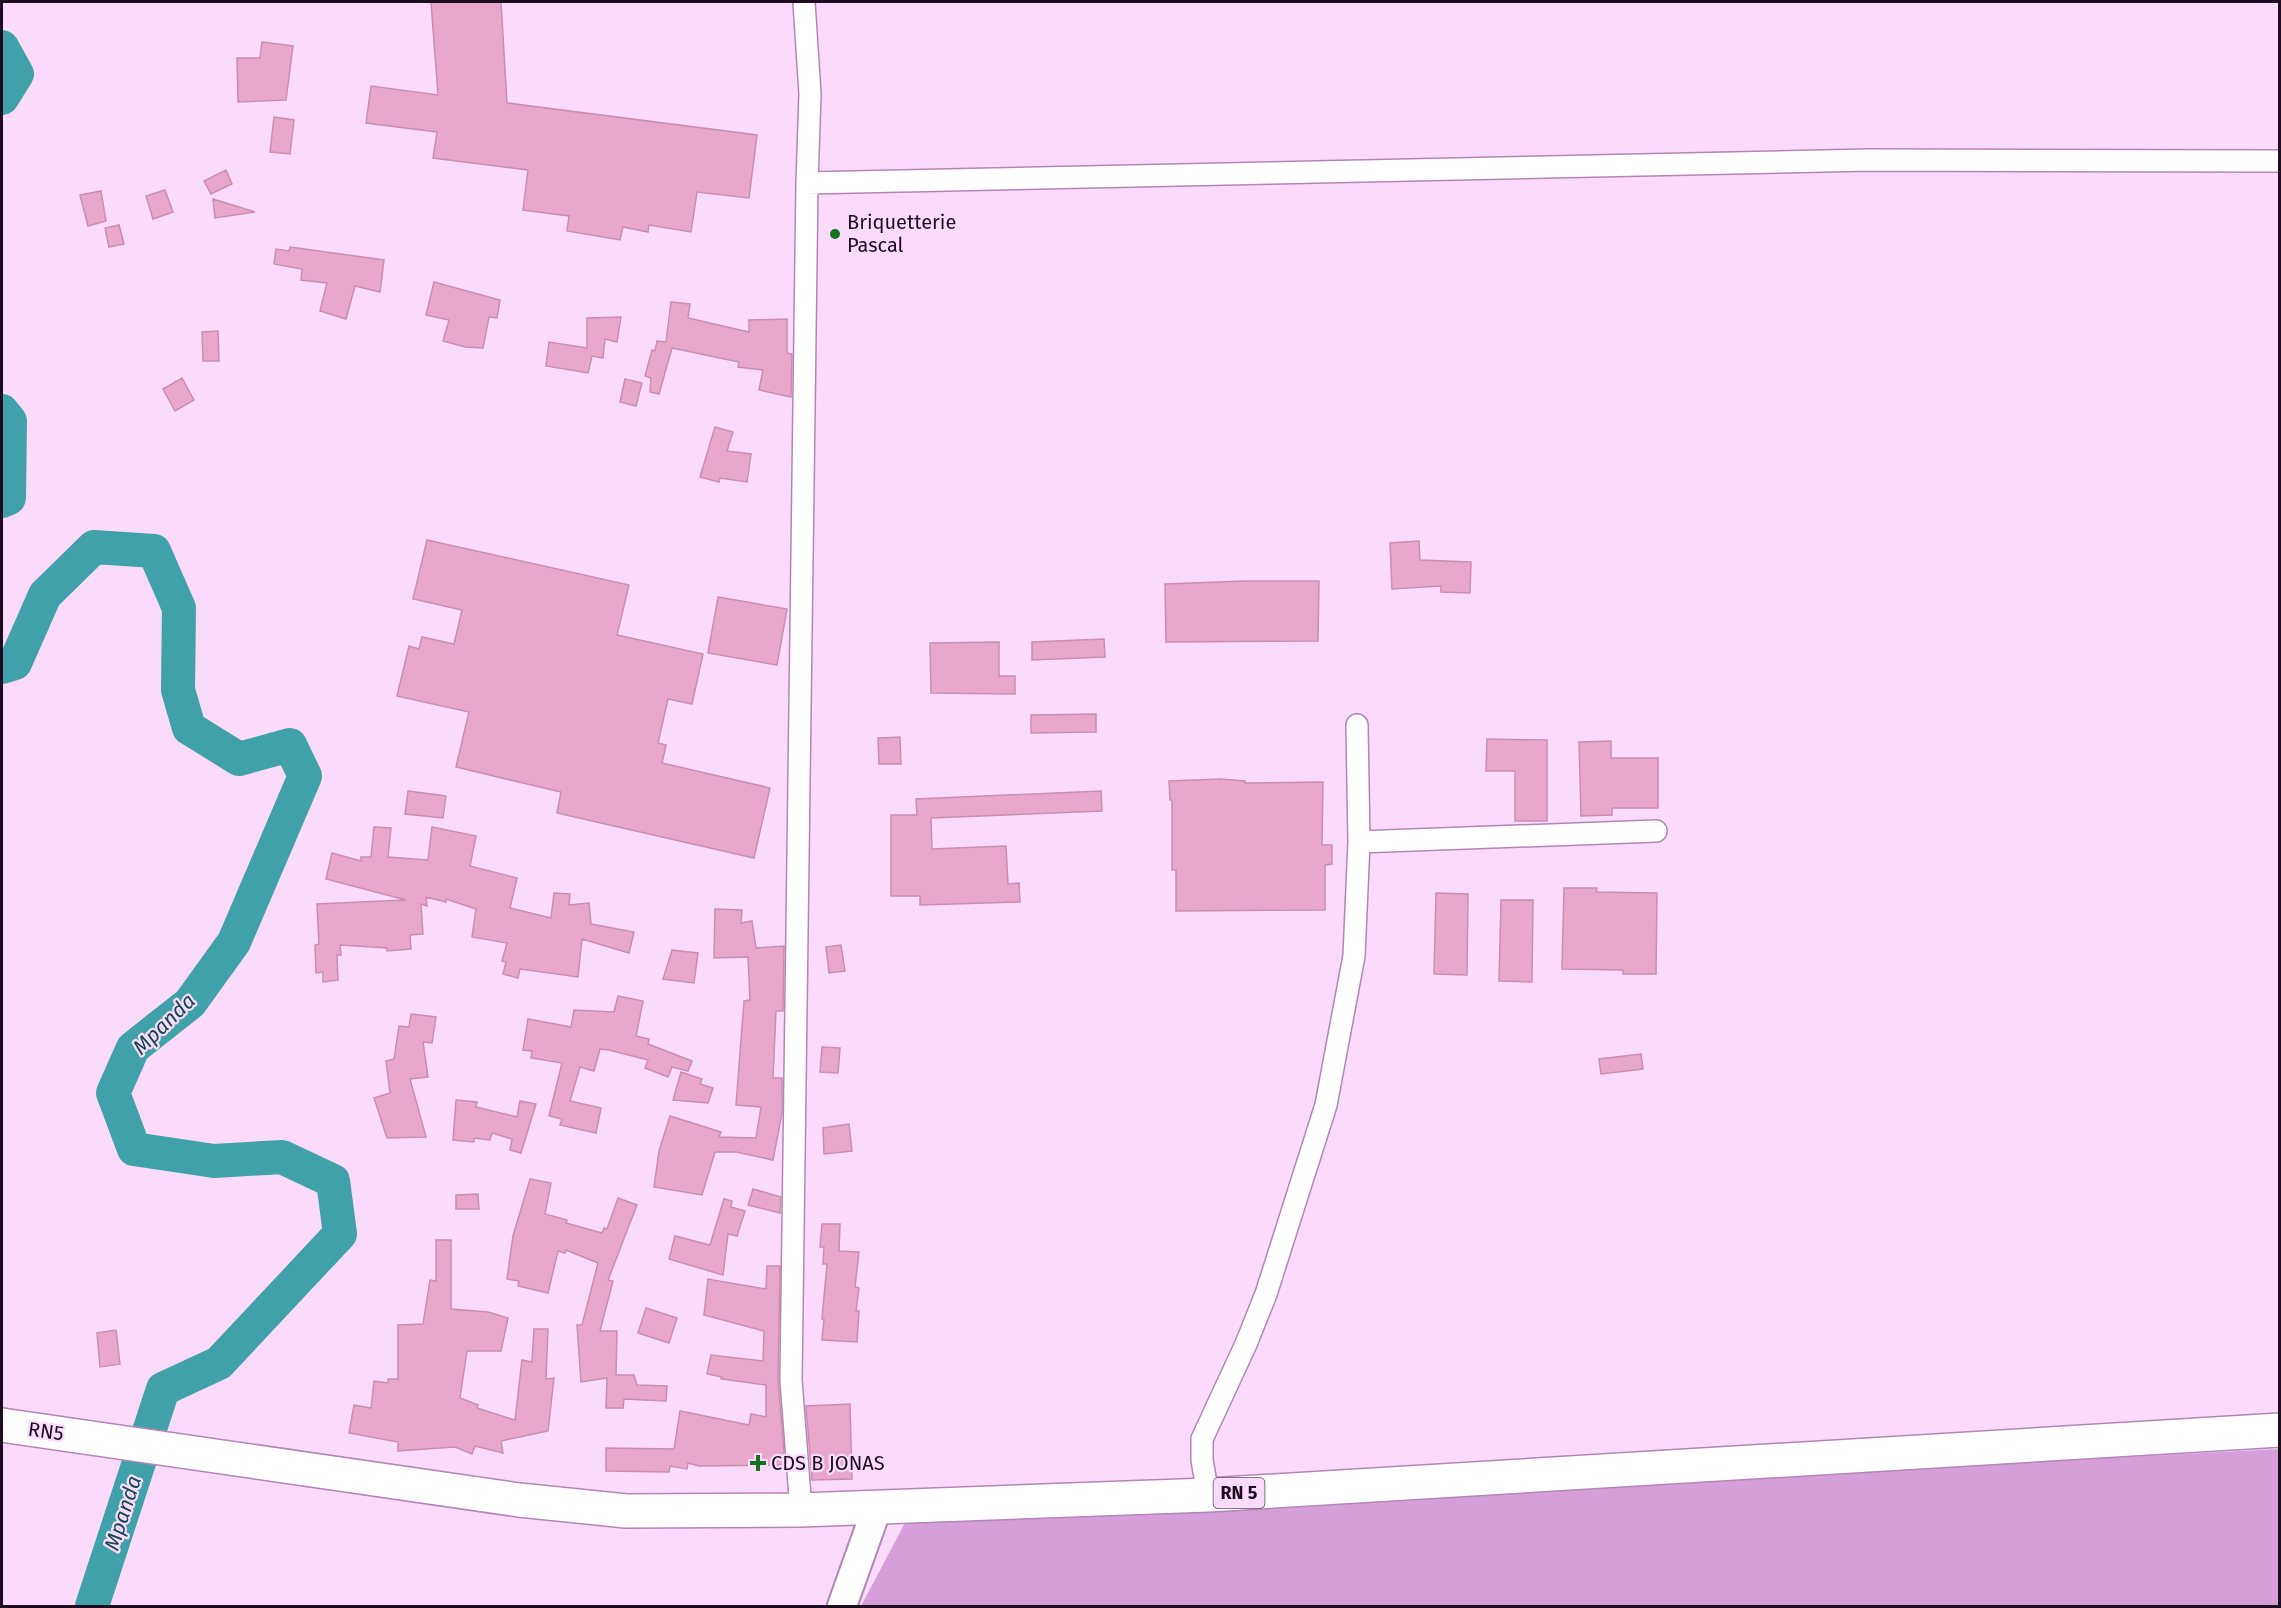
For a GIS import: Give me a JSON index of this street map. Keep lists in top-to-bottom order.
{
  "streets": {
    "main road": ["RN5", "RN 5"]
  },
  "crossings": [
    ["RN5", "RN 5"]
  ],
  "water": ["Mpanda"],
  "places": {
    "other": ["Briquetterie Pascal"],
    "health": ["CDS B JONAS"]
  }
}
